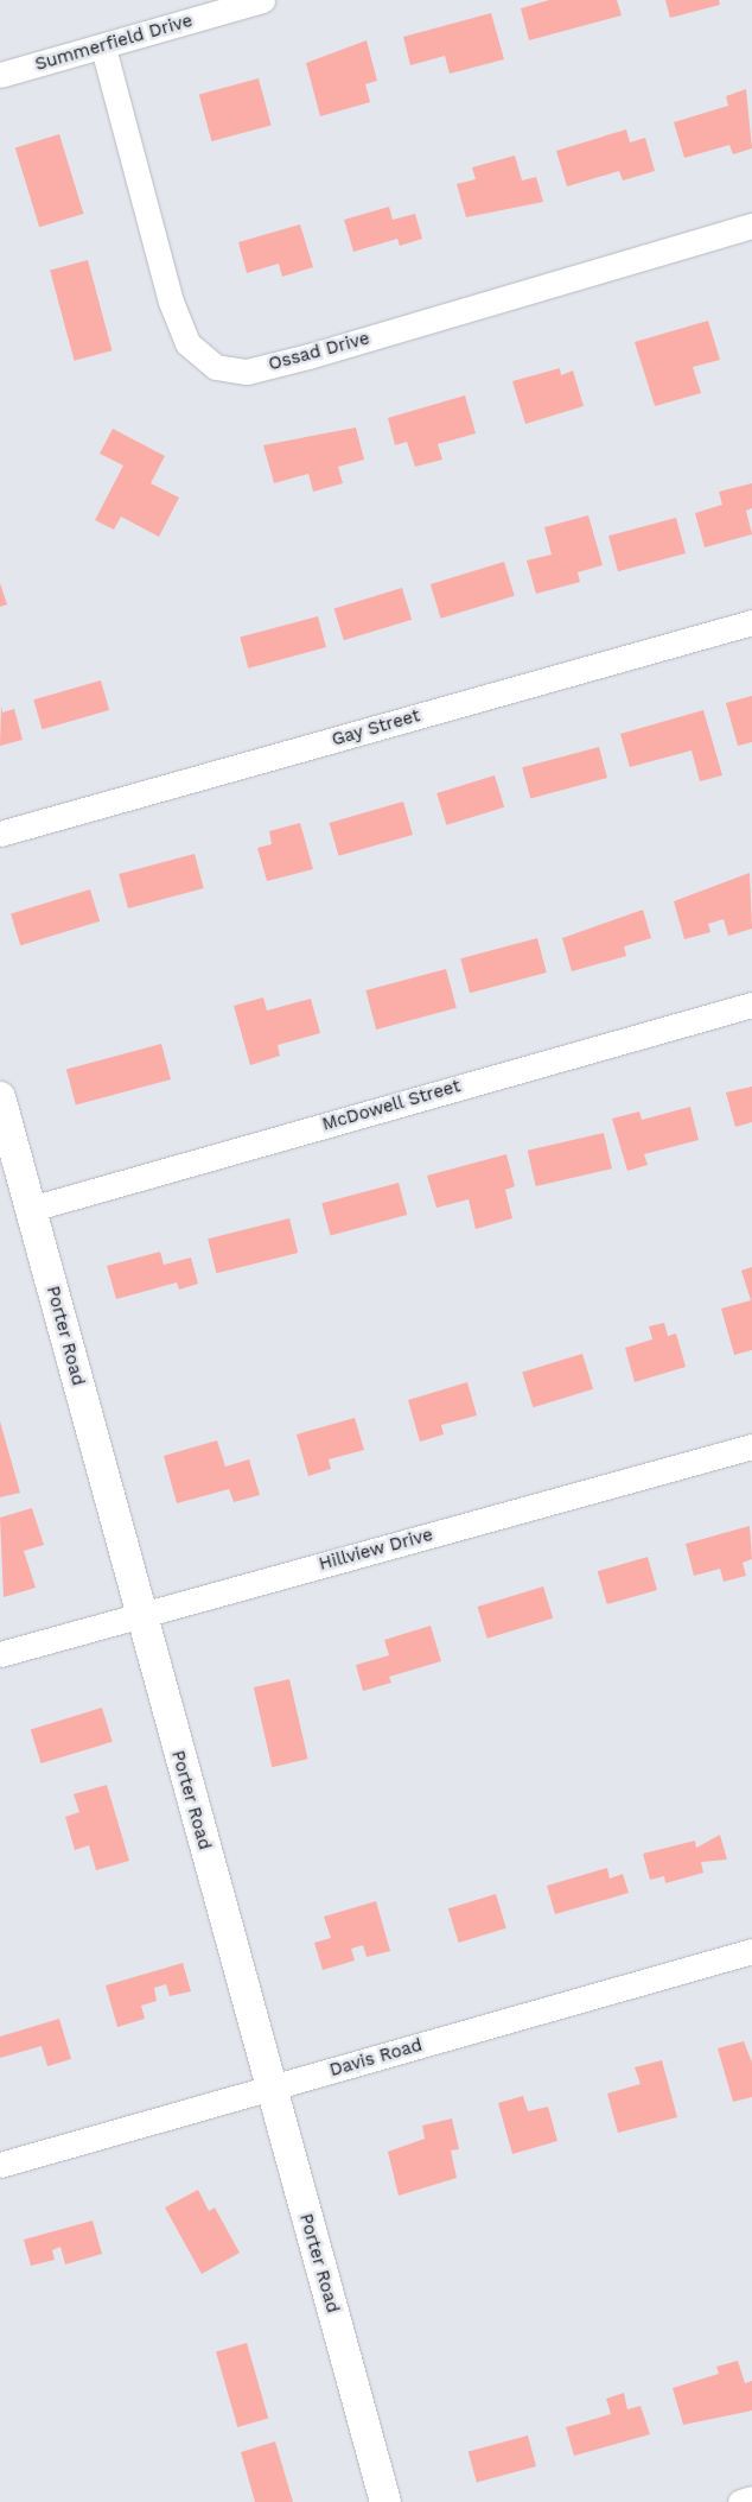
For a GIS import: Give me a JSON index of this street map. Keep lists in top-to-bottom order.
{
  "streets": {
    "street": [
      "Summerfield Drive",
      "Ossad Drive",
      "Gay Street",
      "McDowell Street",
      "Porter Road",
      "Hillview Drive",
      "Davis Road"
    ]
  },
  "crossings": [
    ["Summerfield Drive", "Ossad Drive"],
    ["McDowell Street", "Porter Road"],
    ["Porter Road", "Hillview Drive"],
    ["Porter Road", "Davis Road"]
  ]
}
